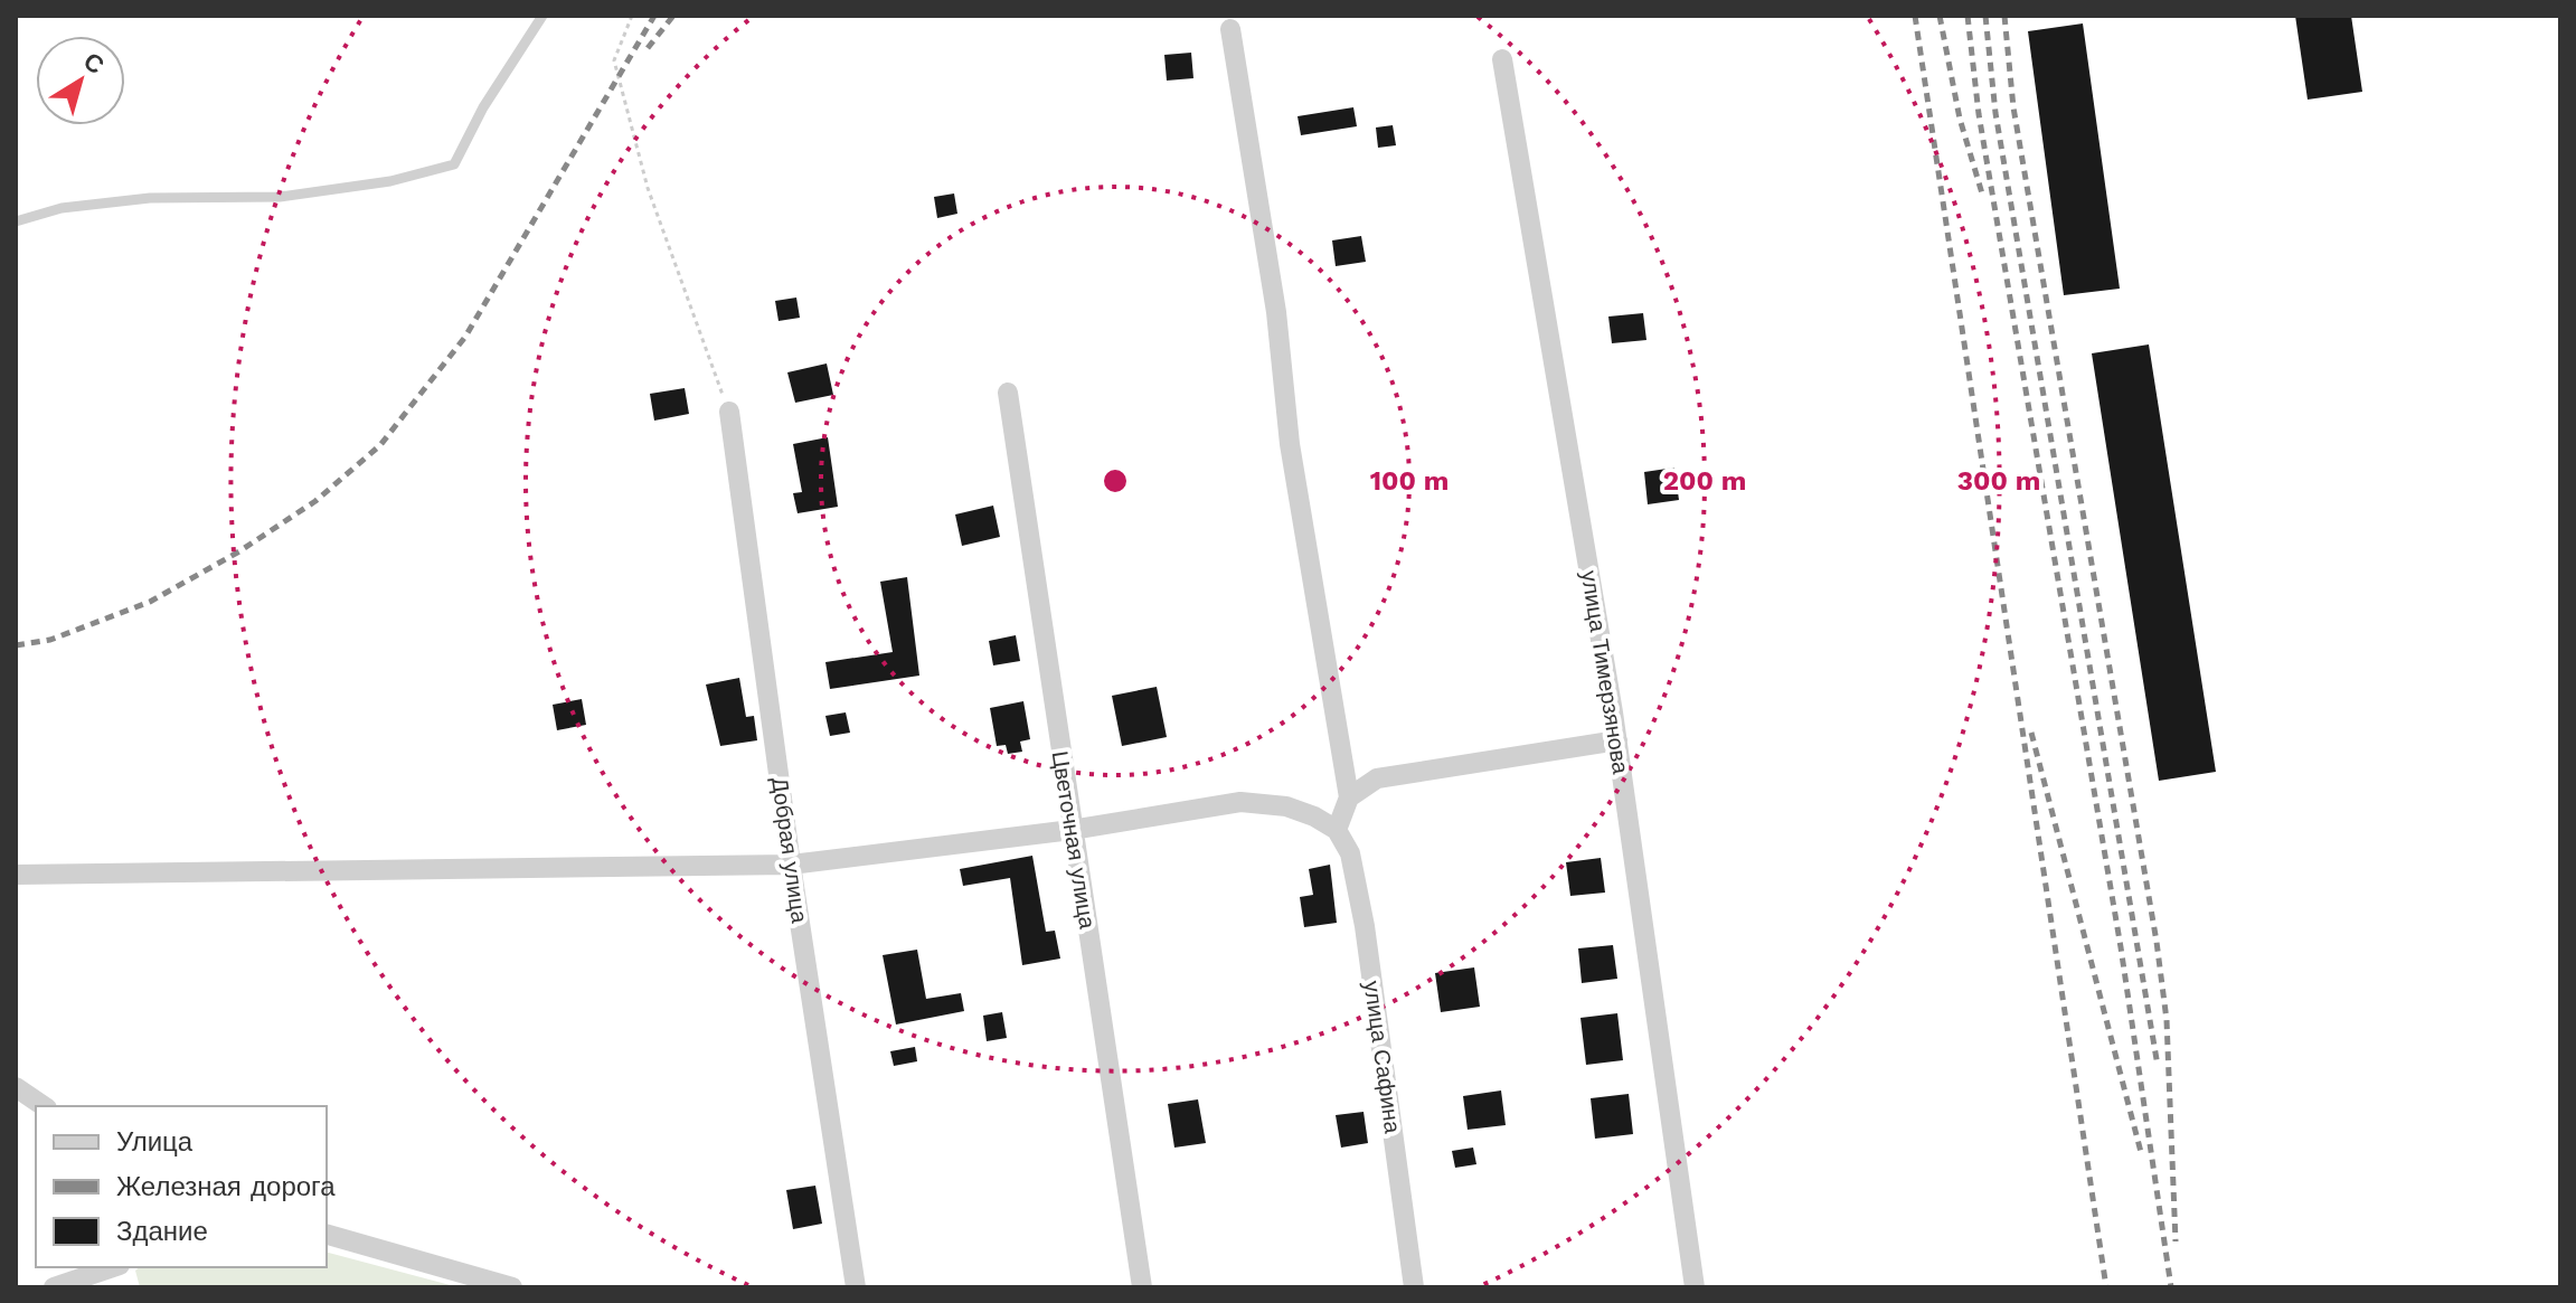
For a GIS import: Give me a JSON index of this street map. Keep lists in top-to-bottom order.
{
  "streets": {
    "street": [
      "улица Тимерзянова",
      "Цветочная улица",
      "Добрая улица",
      "улица Сафина"
    ]
  },
  "legend": ["Улица", "Железная дорога", "Здание"],
  "north": "top right",
  "rings": ["100 m", "200 m", "300 m"]
}
